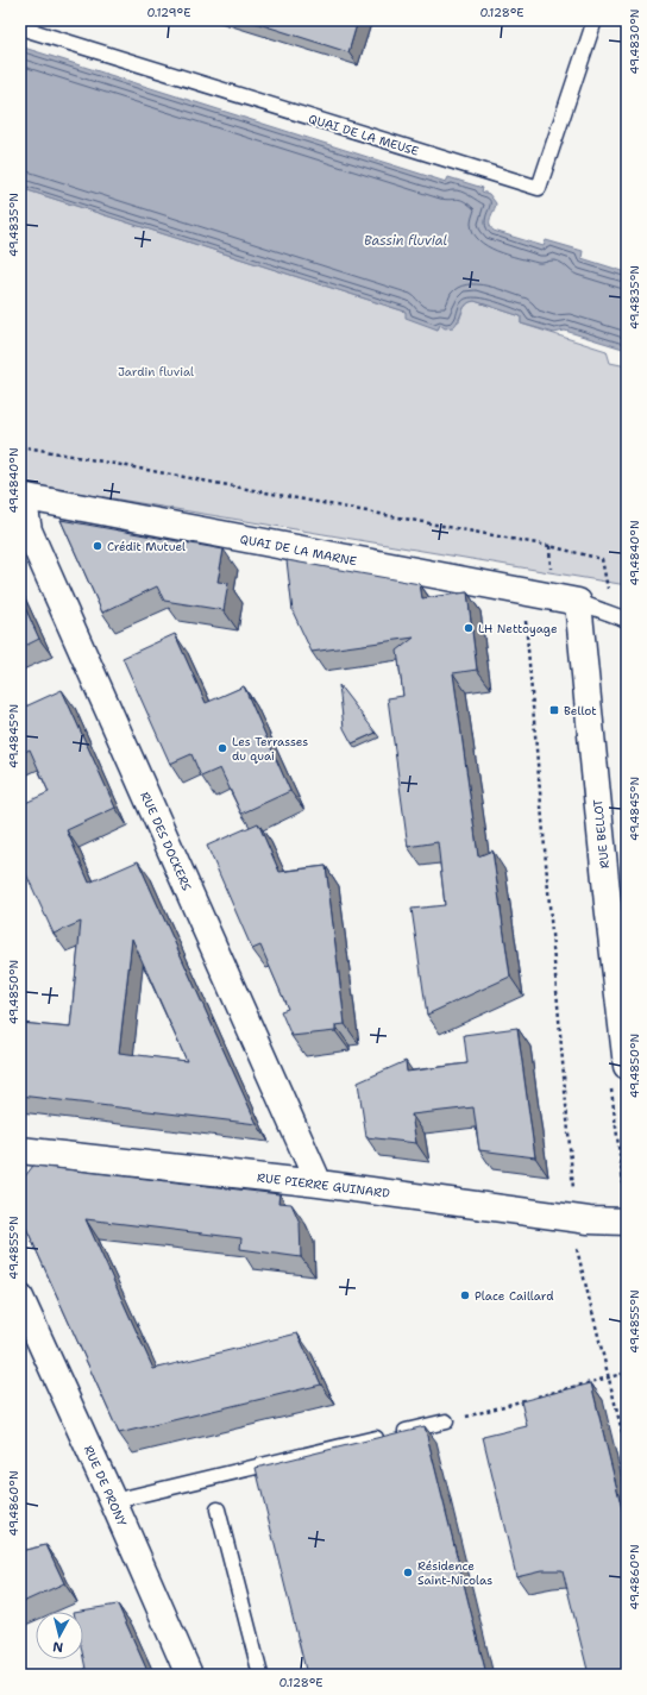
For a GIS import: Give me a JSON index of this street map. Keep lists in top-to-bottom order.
{
  "streets": {
    "street": [
      "QUAI DE LA MARNE",
      "RUE BELLOT",
      "RUE DES DOCKERS",
      "RUE PIERRE GUINARD",
      "RUE DE PRONY"
    ],
    "lane": ["QUAI DE LA MEUSE"]
  },
  "crossings": [
    ["QUAI DE LA MARNE", "RUE BELLOT"],
    ["QUAI DE LA MARNE", "RUE DES DOCKERS"],
    ["RUE DES DOCKERS", "RUE PIERRE GUINARD"]
  ],
  "water": ["Bassin fluvial"],
  "parks": ["Jardin fluvial"],
  "places": {
    "other": [
      "Crédit Mutuel",
      "LH Nettoyage",
      "Les Terrasses du quai",
      "Place Caillard",
      "Résidence Saint-Nicolas"
    ],
    "transit": ["Bellot"]
  },
  "north": "bottom",
  "coordinates": [
    "0.129°E",
    "0.128°E",
    "49.4830°N",
    "49.4835°N",
    "49.4840°N",
    "49.4845°N",
    "49.4850°N",
    "49.4855°N",
    "49.4860°N"
  ]
}
